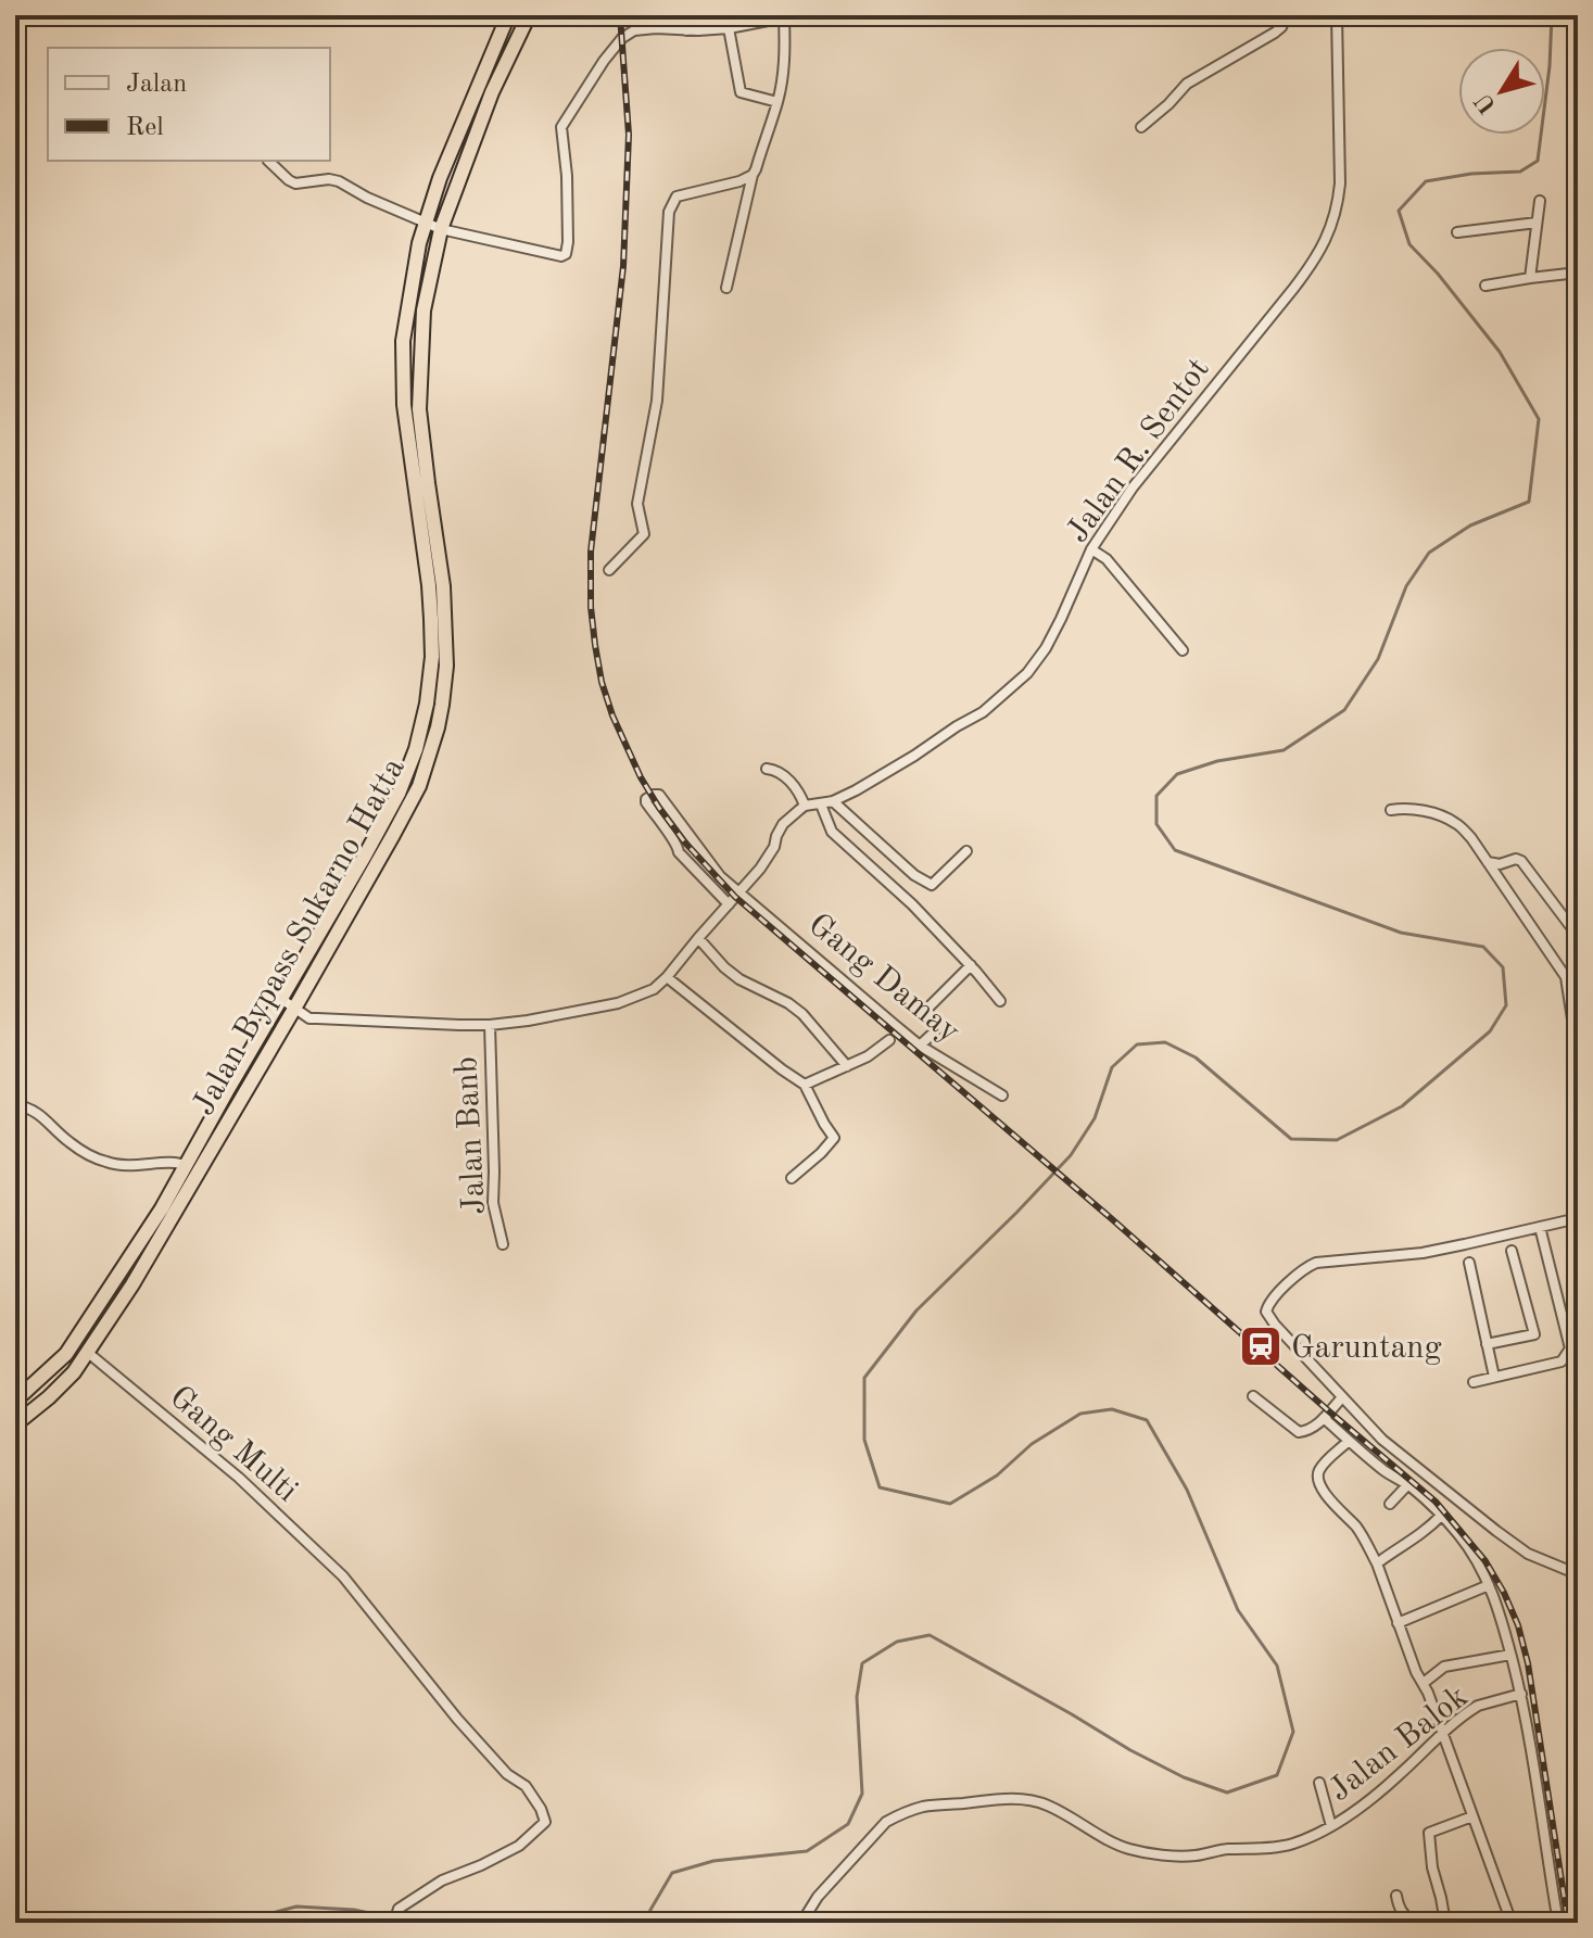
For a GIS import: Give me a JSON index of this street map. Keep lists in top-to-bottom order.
{
  "streets": {
    "highway": ["Jalan Bypass Sukarno Hatta"],
    "street": [
      "Jalan R. Sentot",
      "Gang Damay",
      "Jalan Banb",
      "Gang Multi",
      "Jalan Balok"
    ]
  },
  "crossings": [
    ["Jalan Bypass Sukarno Hatta", "Gang Multi"]
  ],
  "places": {
    "station": ["Garuntang"]
  },
  "legend": ["Jalan", "Rel"],
  "north": "bottom left"
}
